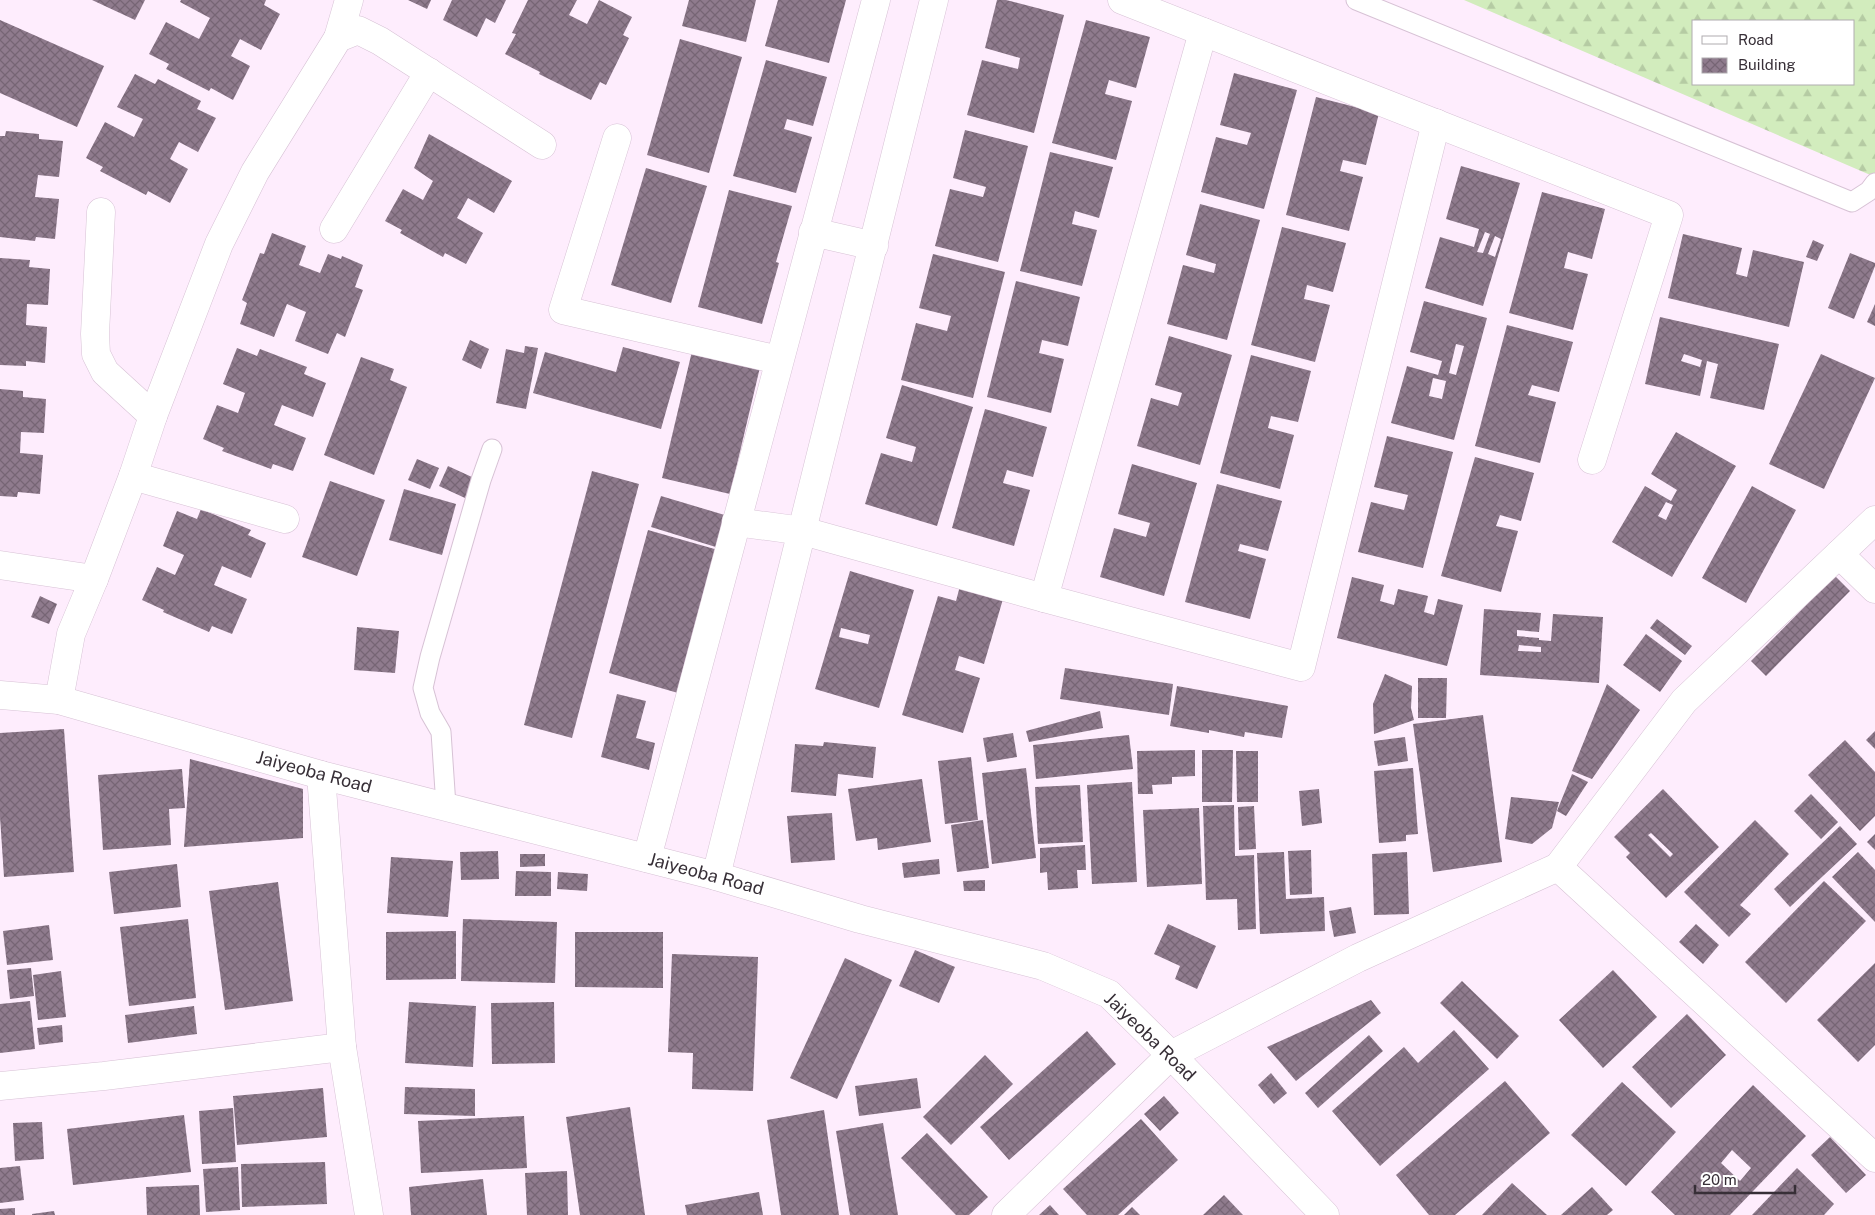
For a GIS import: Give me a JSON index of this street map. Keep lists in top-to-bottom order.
{
  "streets": {
    "street": ["Jaiyeoba Road"]
  },
  "legend": ["Road", "Building"],
  "scale_bar": "20 m"
}
